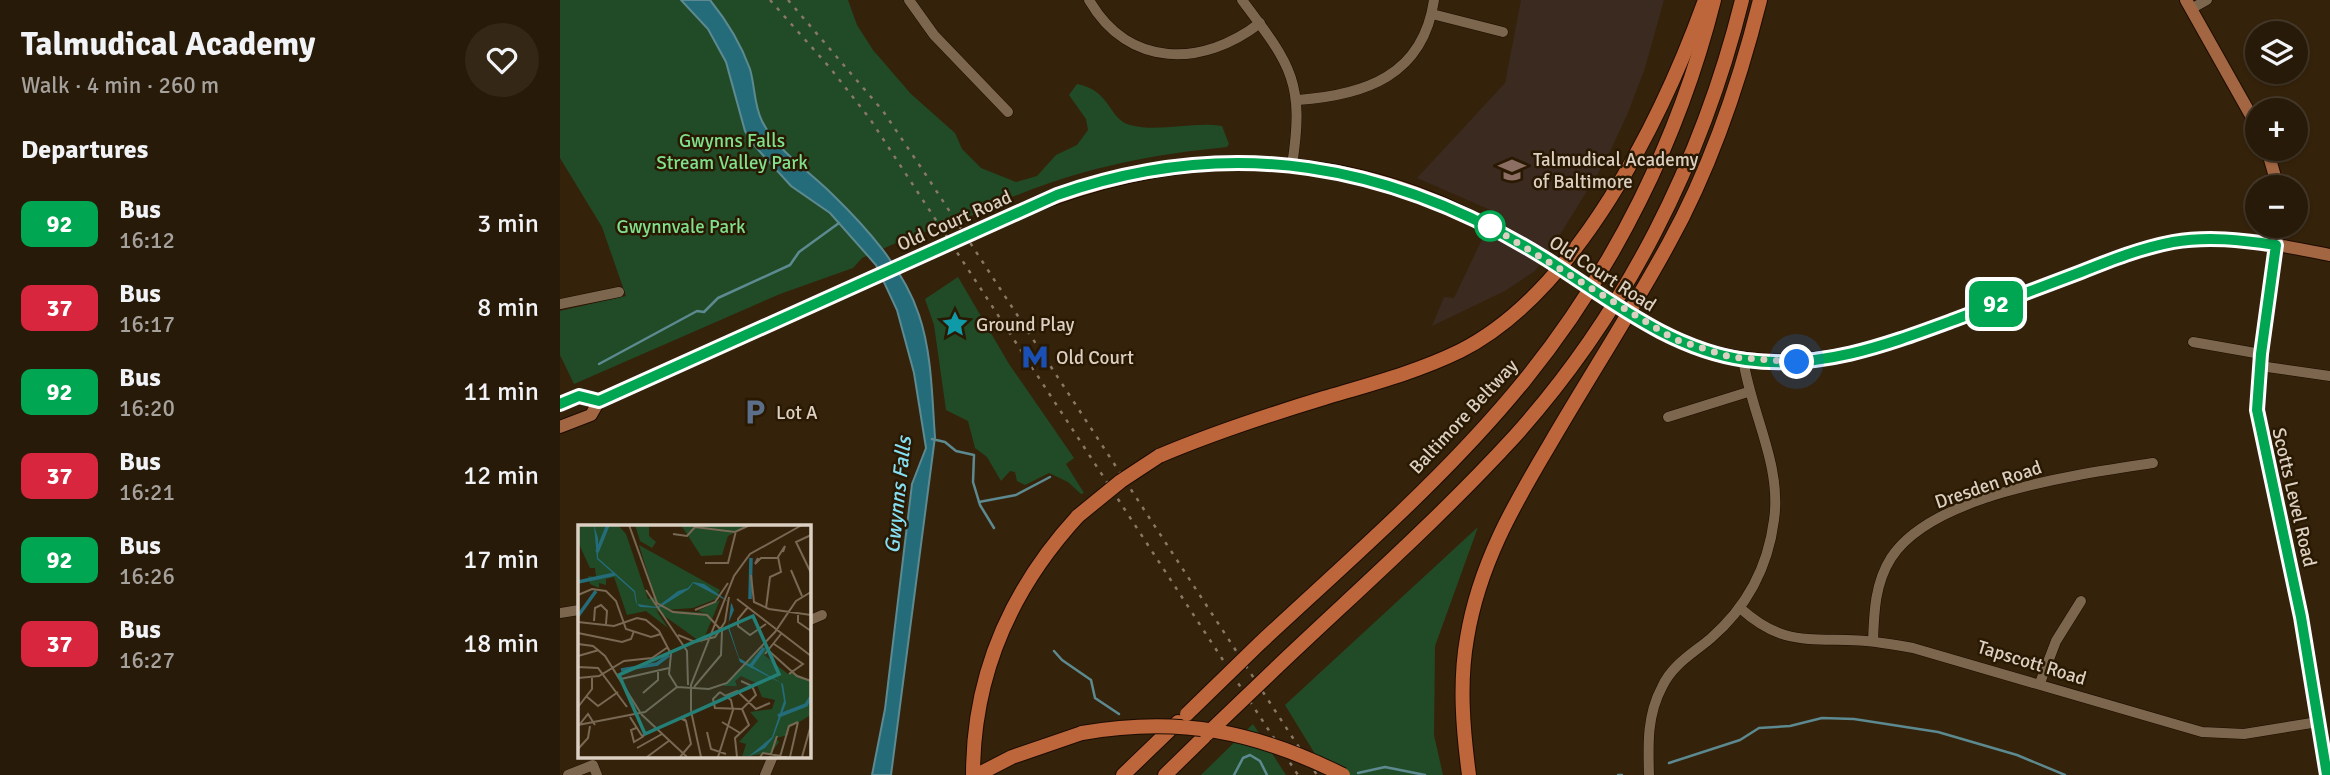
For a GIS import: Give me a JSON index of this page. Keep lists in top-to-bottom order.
{
  "streets": {
    "highway": ["Baltimore Beltway"],
    "main road": ["Old Court Road", "Scotts Level Road"],
    "street": ["Dresden Road", "Tapscott Road"]
  },
  "crossings": [
    ["Old Court Road", "Scotts Level Road"],
    ["Dresden Road", "Tapscott Road"],
    ["Scotts Level Road", "Tapscott Road"]
  ],
  "water": ["Gwynns Falls"],
  "parks": ["Gwynns Falls Stream Valley Park", "Gwynnvale Park"],
  "places": {
    "school or university": ["Talmudical Academy of Baltimore"],
    "place": ["Ground Play"],
    "metro station": ["Old Court"],
    "parking": ["Lot A"]
  },
  "lines": ["bus line 92"],
  "page": {
    "heading": [
      ["Talmudical Academy", "Walk · 4 min · 260 m"],
      "Departures"
    ],
    "on_map": "92",
    "map_buttons": ["+", "−"],
    "list": [
      {
        "mark": "92",
        "name": "Bus",
        "note": "16:12",
        "value": "3 min"
      },
      {
        "mark": "37",
        "name": "Bus",
        "note": "16:17",
        "value": "8 min"
      },
      {
        "mark": "92",
        "name": "Bus",
        "note": "16:20",
        "value": "11 min"
      },
      {
        "mark": "37",
        "name": "Bus",
        "note": "16:21",
        "value": "12 min"
      },
      {
        "mark": "92",
        "name": "Bus",
        "note": "16:26",
        "value": "17 min"
      },
      {
        "mark": "37",
        "name": "Bus",
        "note": "16:27",
        "value": "18 min"
      }
    ]
  }
}
